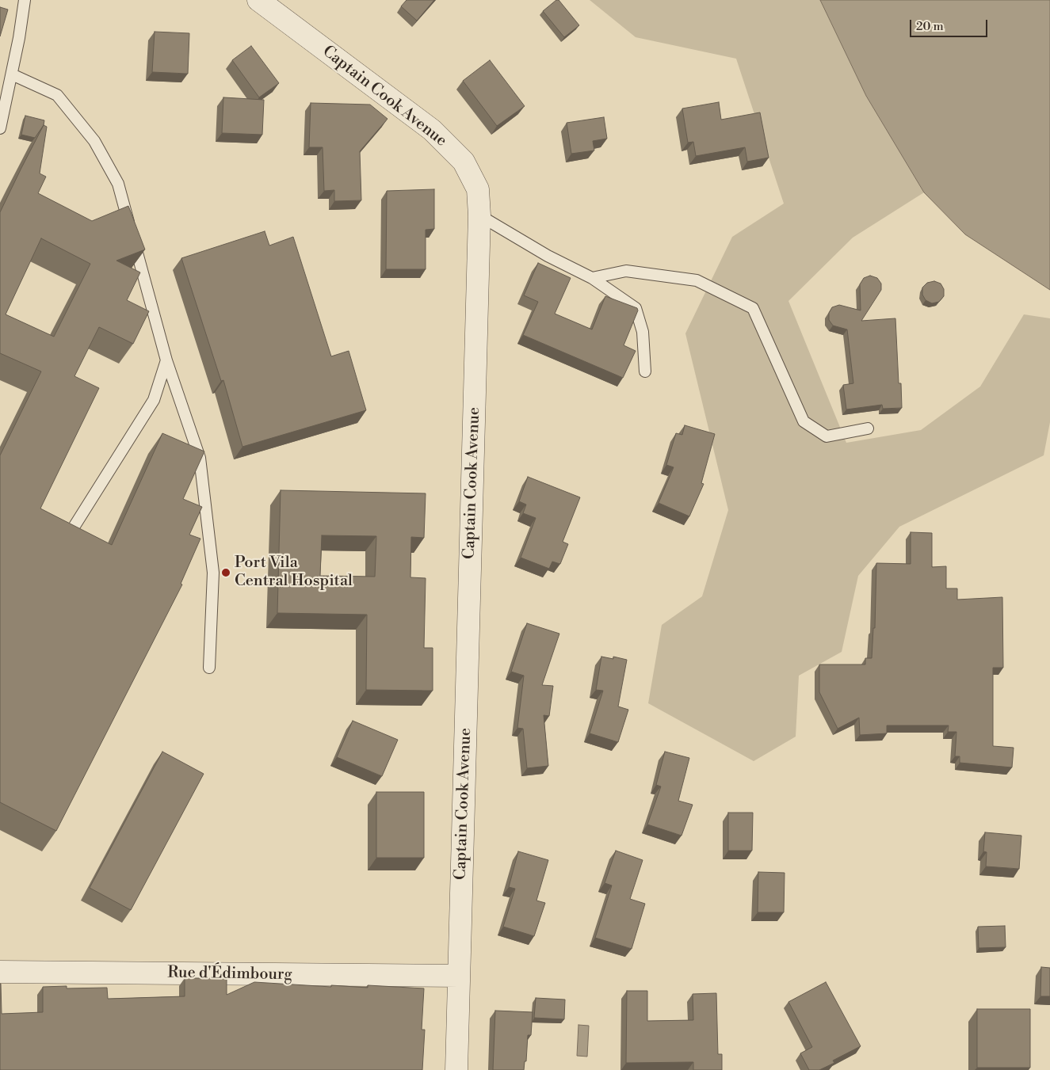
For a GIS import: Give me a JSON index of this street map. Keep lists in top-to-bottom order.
{
  "streets": {
    "street": ["Captain Cook Avenue", "Rue d'Édimbourg"]
  },
  "crossings": [
    ["Captain Cook Avenue", "Rue d'Édimbourg"]
  ],
  "places": ["Port Vila Central Hospital"],
  "scale_bar": "20 m"
}
